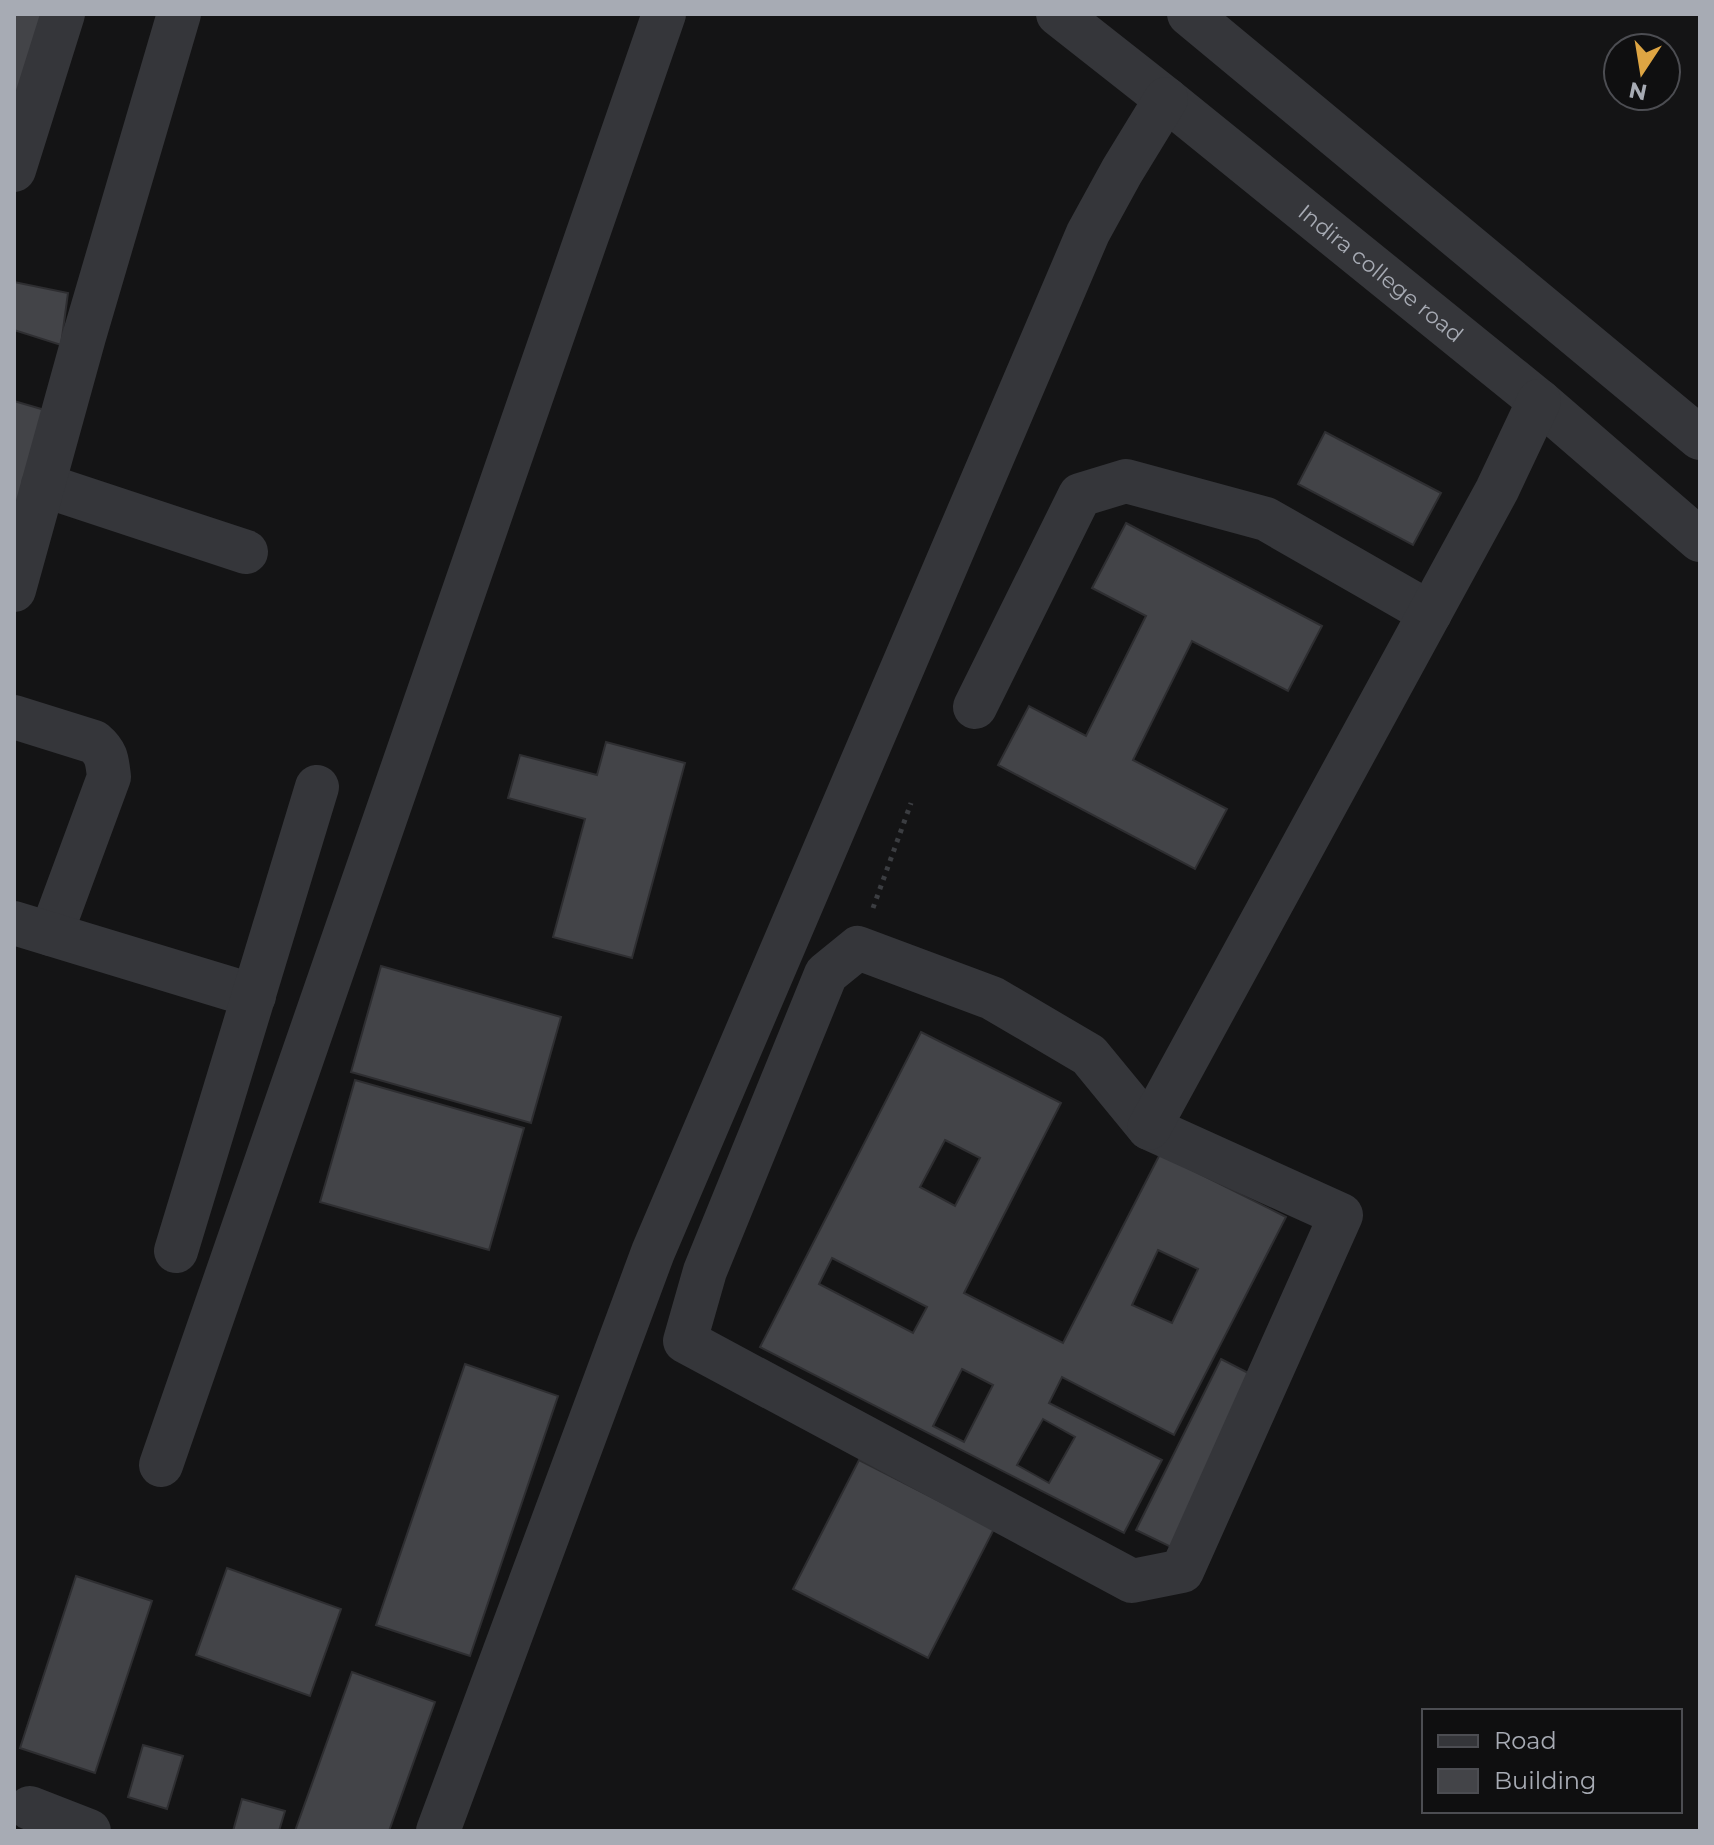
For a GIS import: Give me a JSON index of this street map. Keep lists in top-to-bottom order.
{
  "streets": {
    "street": ["Indira college road"]
  },
  "legend": ["Road", "Building"],
  "north": "bottom"
}
